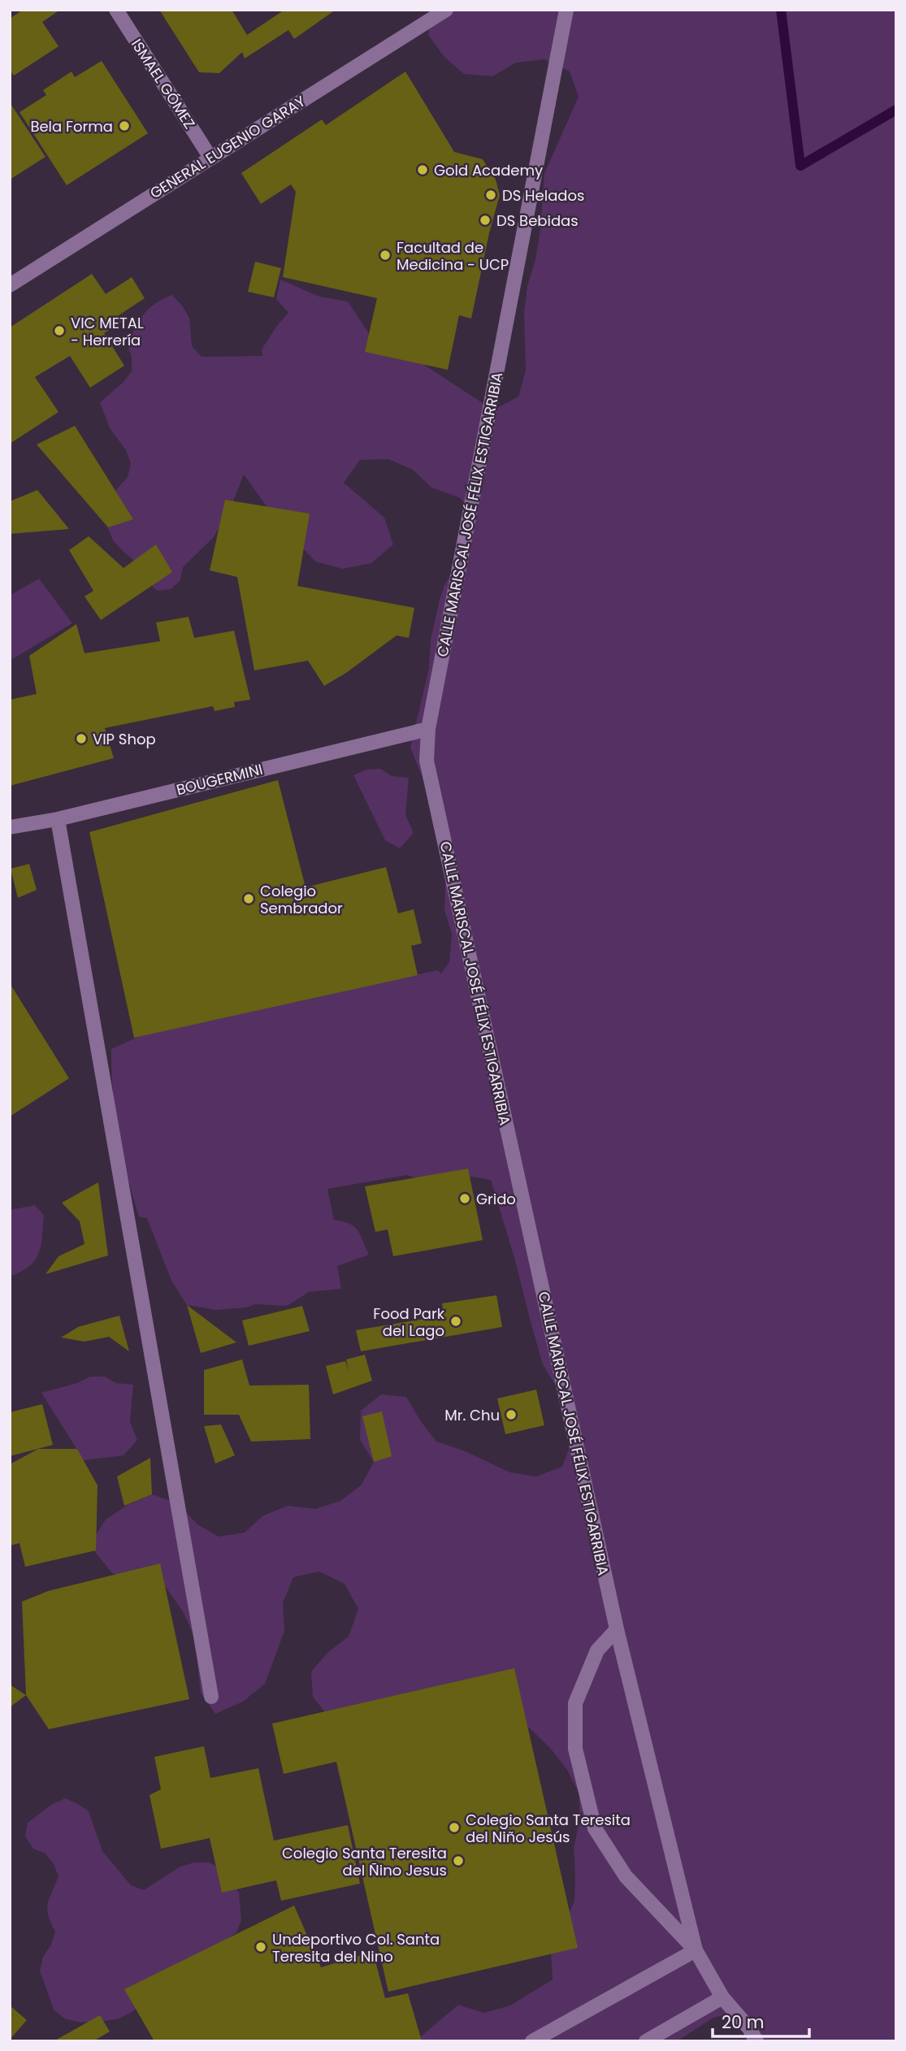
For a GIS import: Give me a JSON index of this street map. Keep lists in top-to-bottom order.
{
  "streets": {
    "street": [
      "ISMAEL GÓMEZ",
      "GENERAL EUGENIO GARAY",
      "CALLE MARISCAL JOSÉ FÉLIX ESTIGARRIBIA",
      "BOUGERMINI"
    ]
  },
  "crossings": [
    ["ISMAEL GÓMEZ", "GENERAL EUGENIO GARAY"],
    ["CALLE MARISCAL JOSÉ FÉLIX ESTIGARRIBIA", "BOUGERMINI"]
  ],
  "places": [
    "Bela Forma",
    "Gold Academy",
    "DS Helados",
    "DS Bebidas",
    "Facultad de Medicina - UCP",
    "VIC METAL - Herrería",
    "VIP Shop",
    "Colegio Sembrador",
    "Grido",
    "Food Park del Lago",
    "Mr. Chu",
    "Colegio Santa Teresita del Niño Jesús",
    "Colegio Santa Teresita del Ñino Jesus",
    "Undeportivo Col. Santa Teresita del Nino"
  ],
  "scale_bar": "20 m"
}
